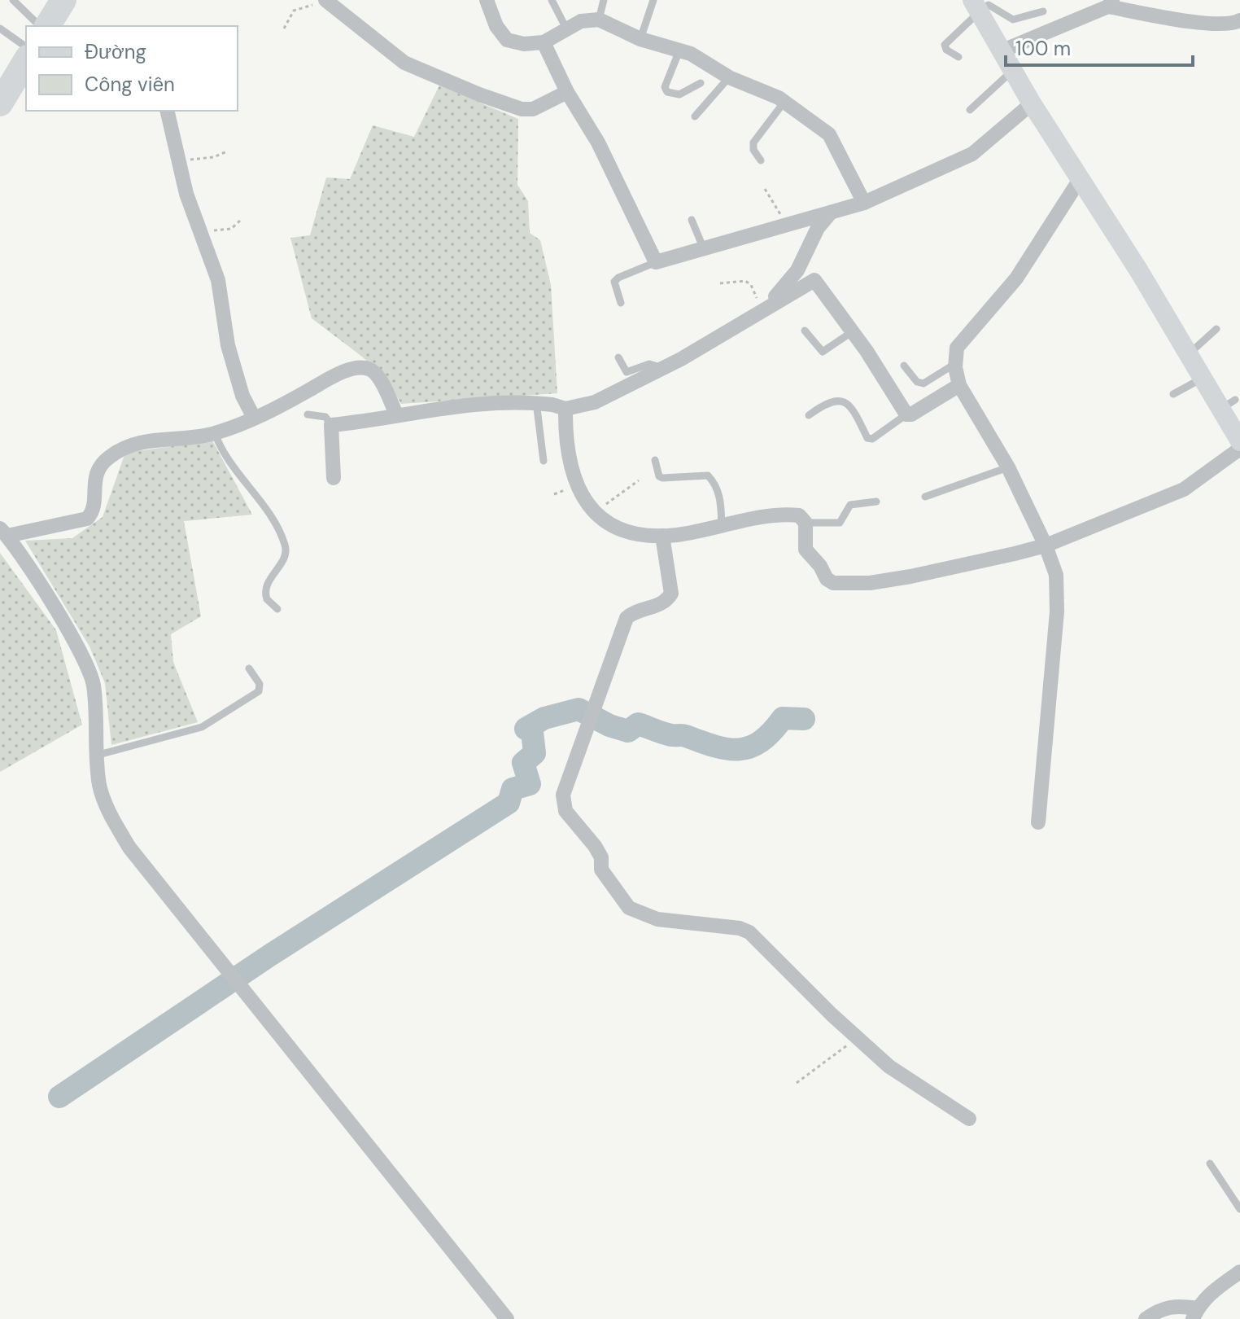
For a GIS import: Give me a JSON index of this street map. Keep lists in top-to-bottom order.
{
  "legend": ["Đường", "Công viên"],
  "scale_bar": "100 m"
}
